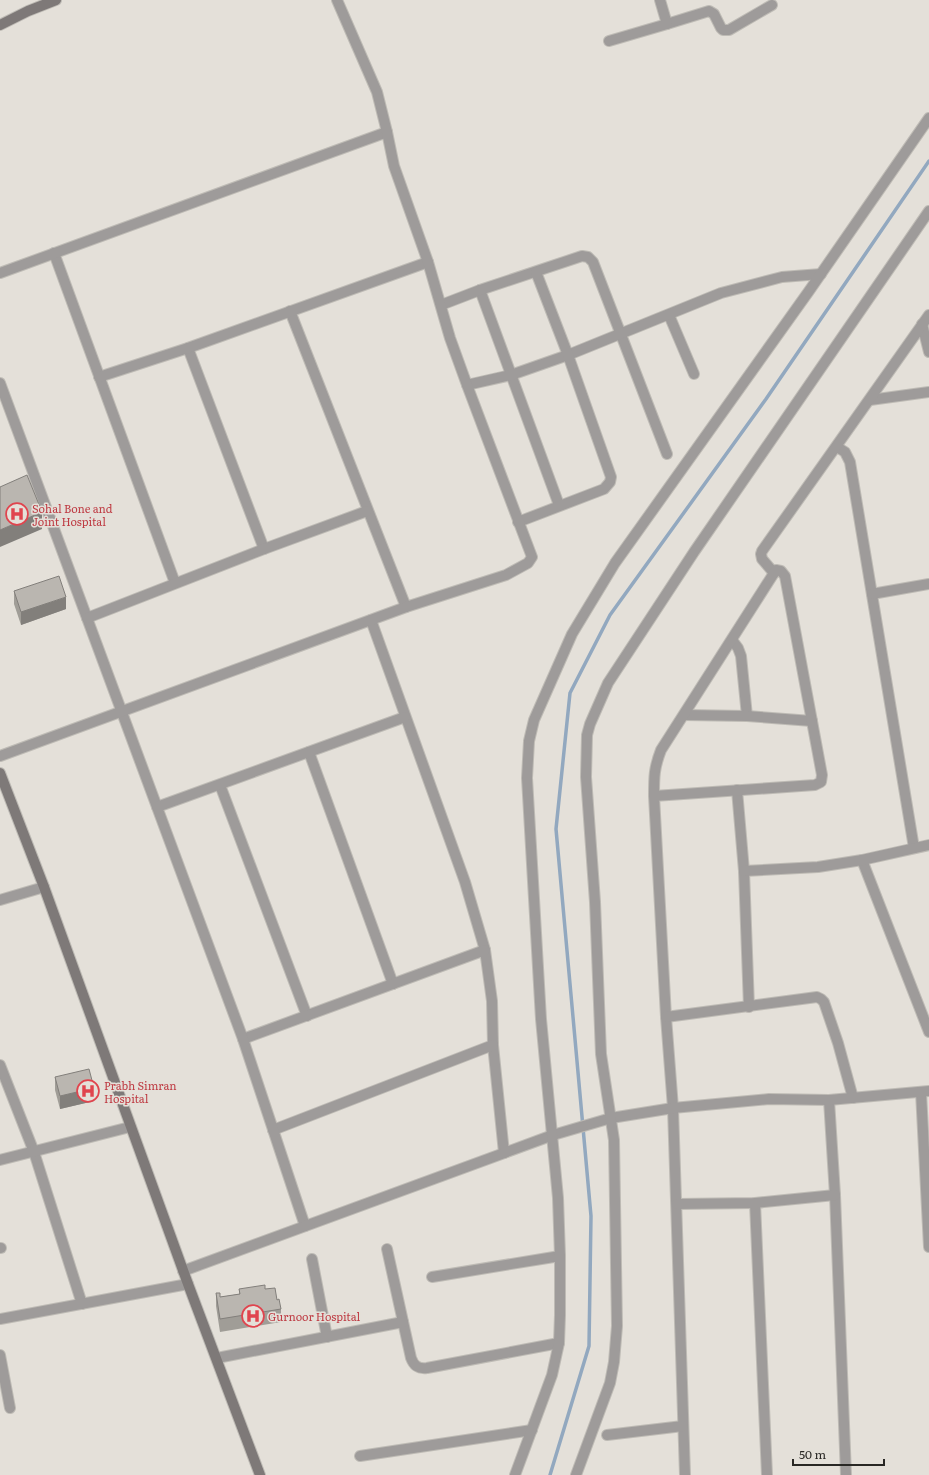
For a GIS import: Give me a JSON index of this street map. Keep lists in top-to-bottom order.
{
  "places": {
    "hospital": ["Sohal Bone and Joint Hospital", "Prabh Simran Hospital", "Gurnoor Hospital"]
  },
  "scale_bar": "50 m"
}
